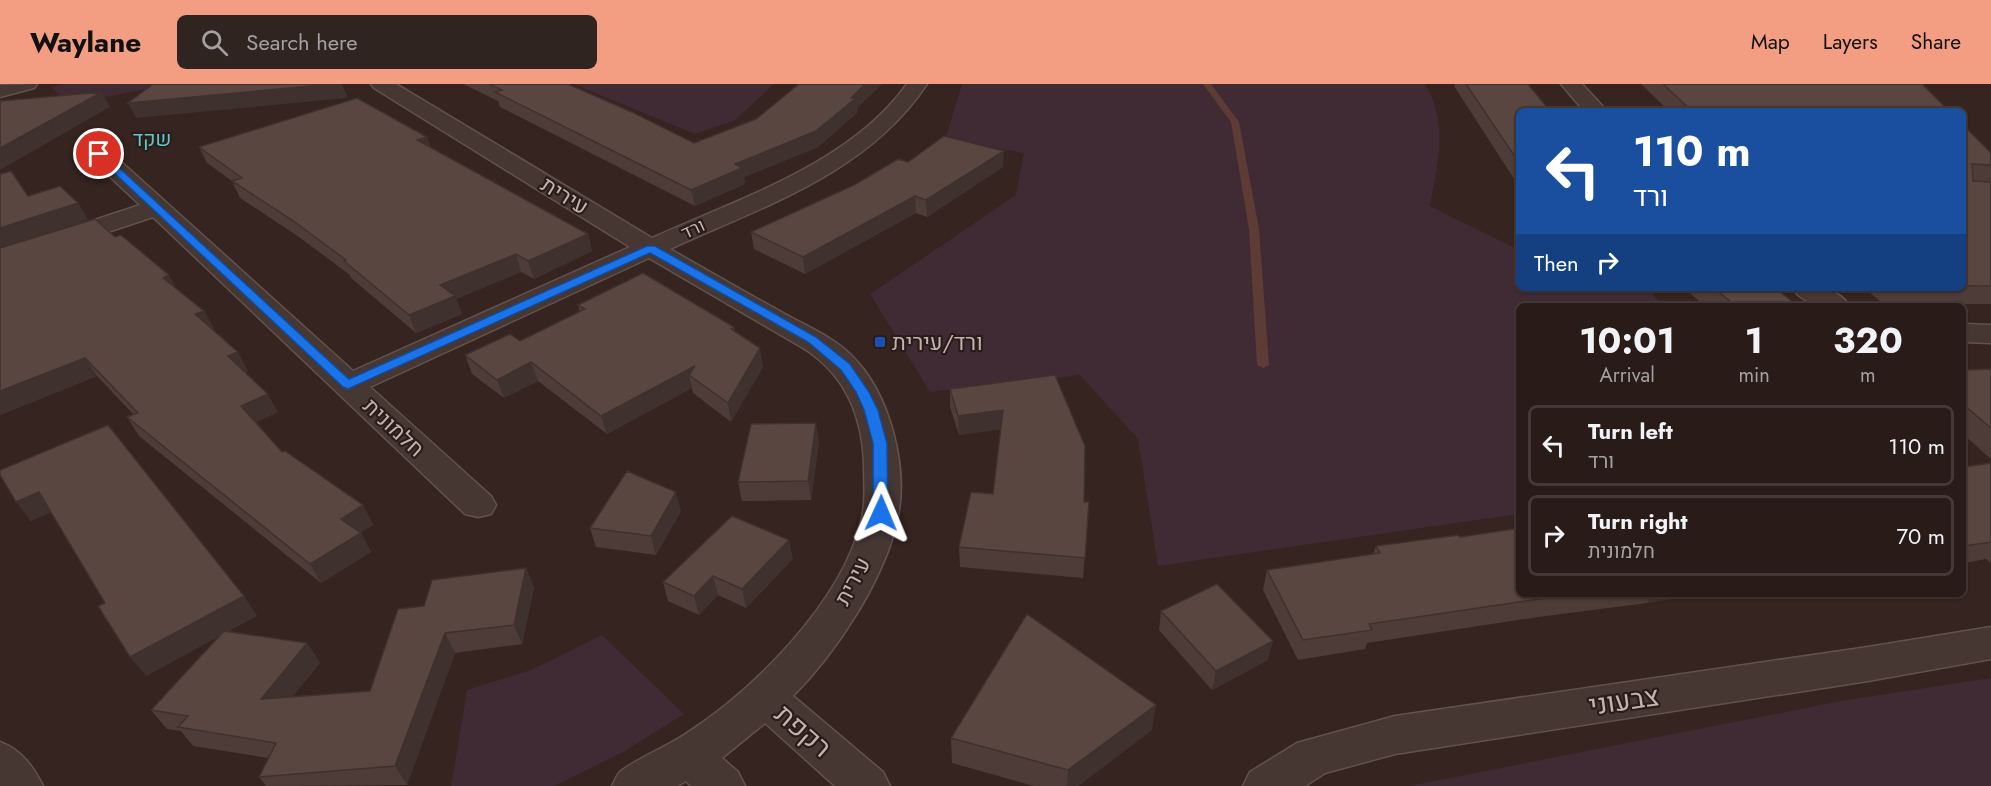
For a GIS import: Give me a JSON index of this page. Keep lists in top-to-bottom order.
{
  "streets": {
    "street": [
      "עירית",
      "ורד",
      "חלמונית",
      "צבעוני",
      "רקפת"
    ]
  },
  "crossings": [
    ["עירית", "ורד"],
    ["עירית", "רקפת"],
    ["ורד", "חלמונית"]
  ],
  "districts": ["שקד"],
  "places": {
    "transit": ["ורד/עירית"]
  },
  "page": {
    "header": "Waylane",
    "search": "Search here",
    "nav": ["Map", "Layers", "Share"],
    "turn": ["110 m", "ורד"],
    "then": "Then",
    "eta": [
      "10:01",
      "Arrival",
      "1",
      "min",
      "320",
      "m"
    ],
    "list": [
      {
        "name": "Turn left",
        "note": "ורד",
        "value": "110 m"
      },
      {
        "name": "Turn right",
        "note": "חלמונית",
        "value": "70 m"
      }
    ]
  }
}
